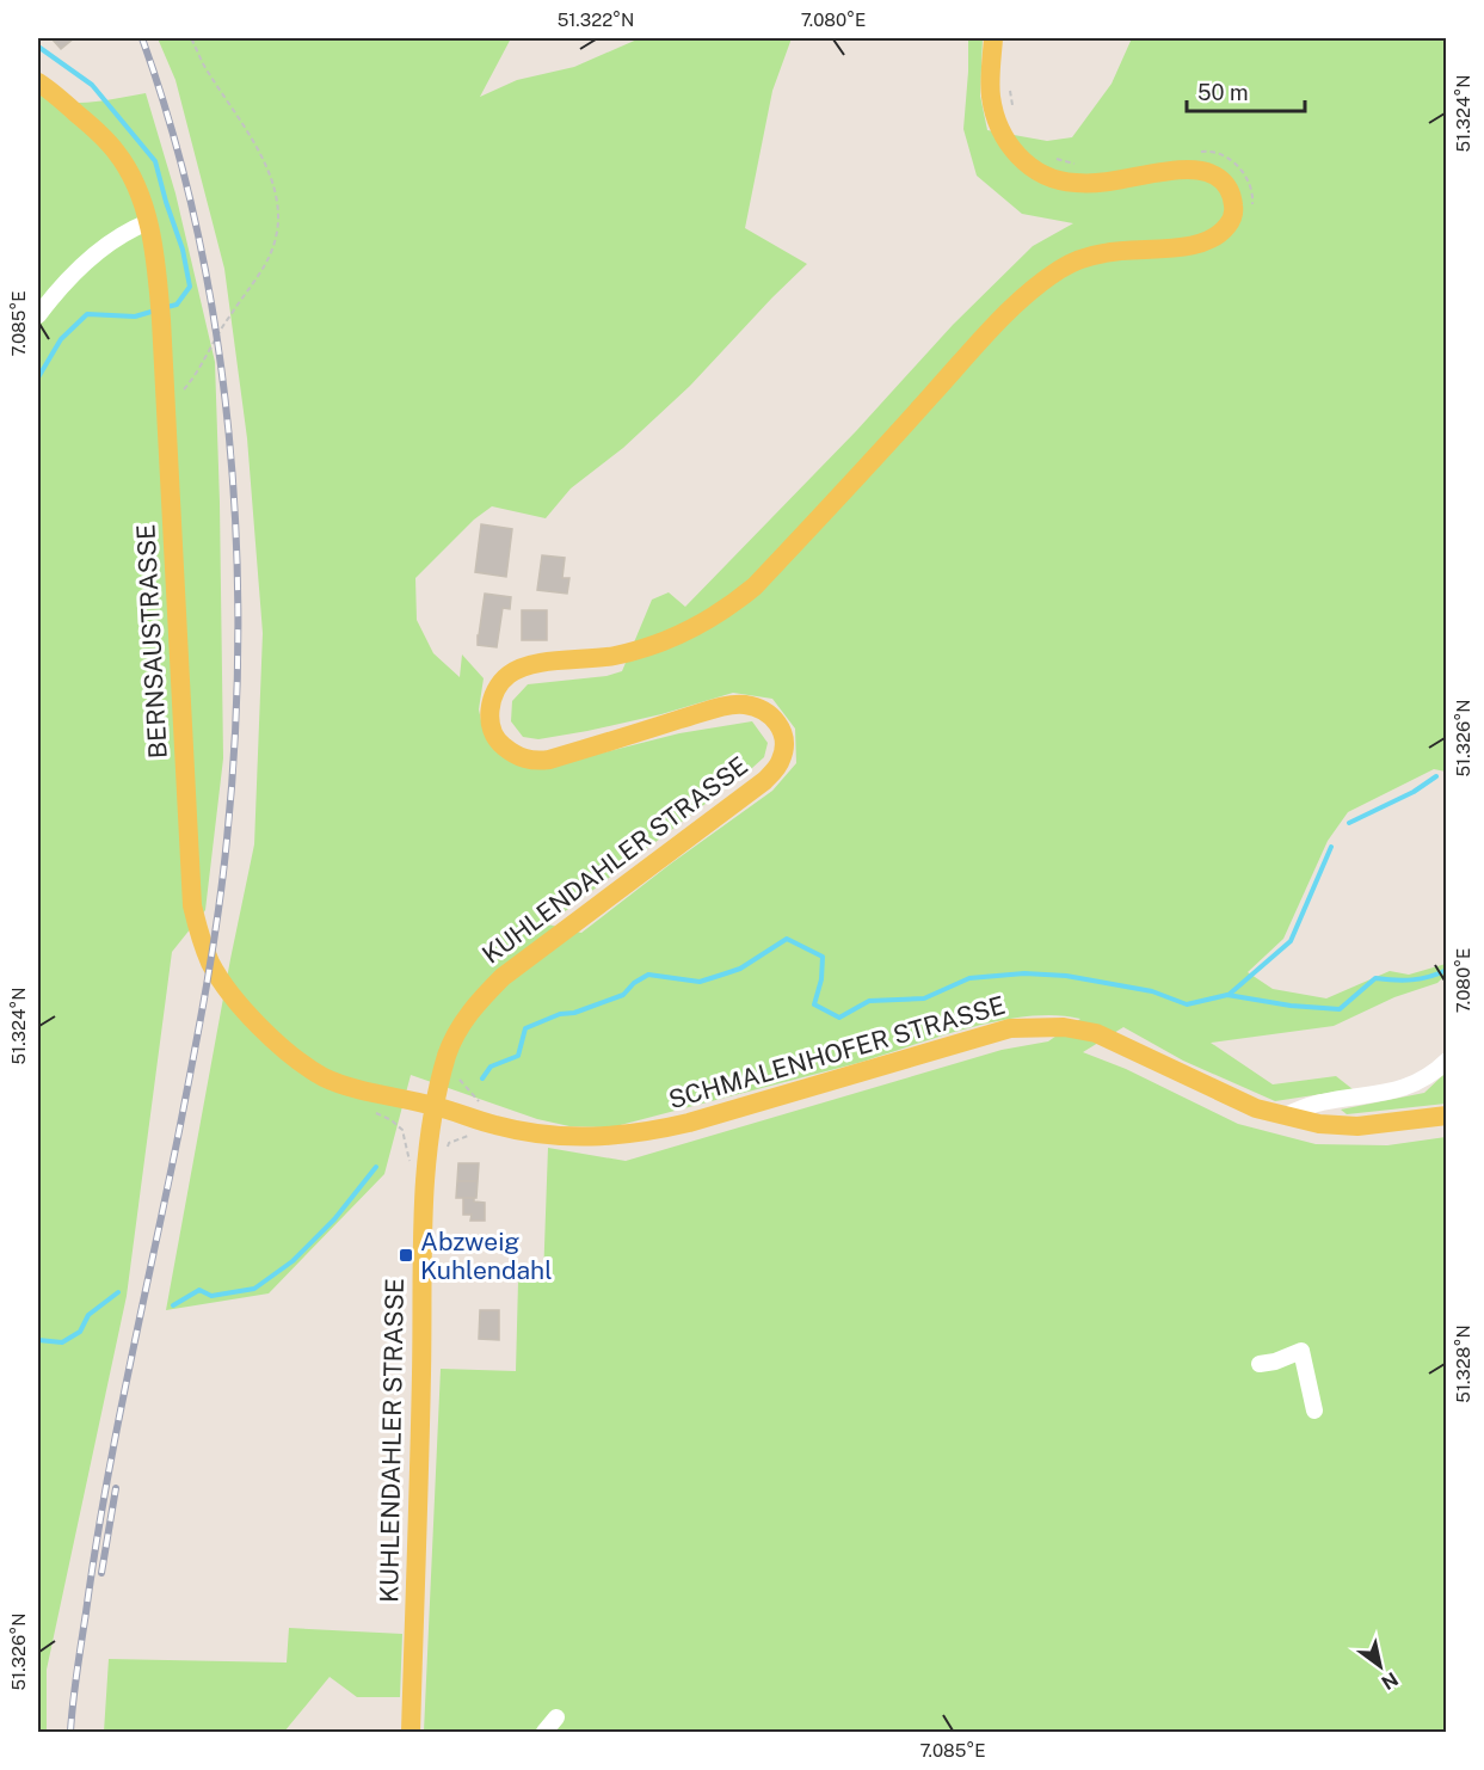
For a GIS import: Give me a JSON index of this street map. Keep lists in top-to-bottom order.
{
  "streets": {
    "main road": ["BERNSAUSTRASSE", "KUHLENDAHLER STRASSE", "SCHMALENHOFER STRASSE"]
  },
  "crossings": [
    ["BERNSAUSTRASSE", "KUHLENDAHLER STRASSE"],
    ["BERNSAUSTRASSE", "SCHMALENHOFER STRASSE"],
    ["KUHLENDAHLER STRASSE", "SCHMALENHOFER STRASSE"]
  ],
  "places": {
    "transit": ["Abzweig Kuhlendahl"]
  },
  "scale_bar": "50 m",
  "north": "bottom right",
  "coordinates": [
    "51.322°N",
    "7.080°E",
    "51.324°N",
    "7.085°E",
    "51.326°N",
    "51.328°N"
  ]
}
